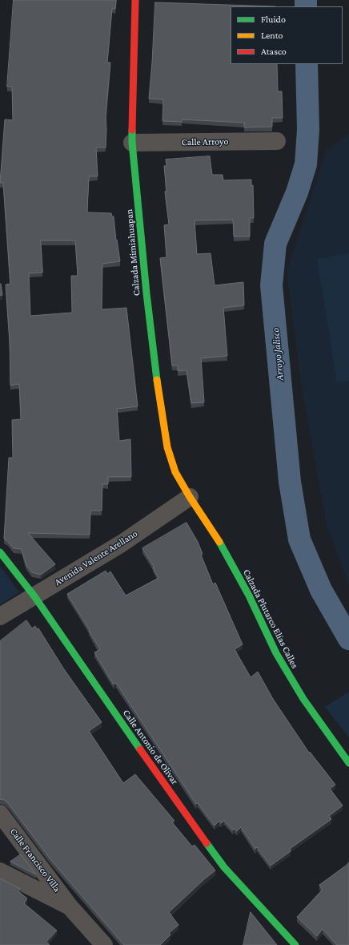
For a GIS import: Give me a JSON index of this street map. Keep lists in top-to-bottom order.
{
  "streets": {
    "main road": ["Calzada Mimiahuapan", "Calzada Plutarco Elías Calles", "Calle Antonio de Olivar"],
    "street": ["Calle Arroyo", "Avenida Valente Arellano", "Calle Francisco Villa"]
  },
  "crossings": [
    ["Calle Arroyo", "Calzada Mimiahuapan"],
    ["Calzada Mimiahuapan", "Avenida Valente Arellano"],
    ["Calzada Mimiahuapan", "Calzada Plutarco Elías Calles"],
    ["Avenida Valente Arellano", "Calzada Plutarco Elías Calles"],
    ["Avenida Valente Arellano", "Calle Antonio de Olivar"]
  ],
  "water": ["Arroyo Jalisco"],
  "legend": ["Fluido", "Lento", "Atasco"]
}
